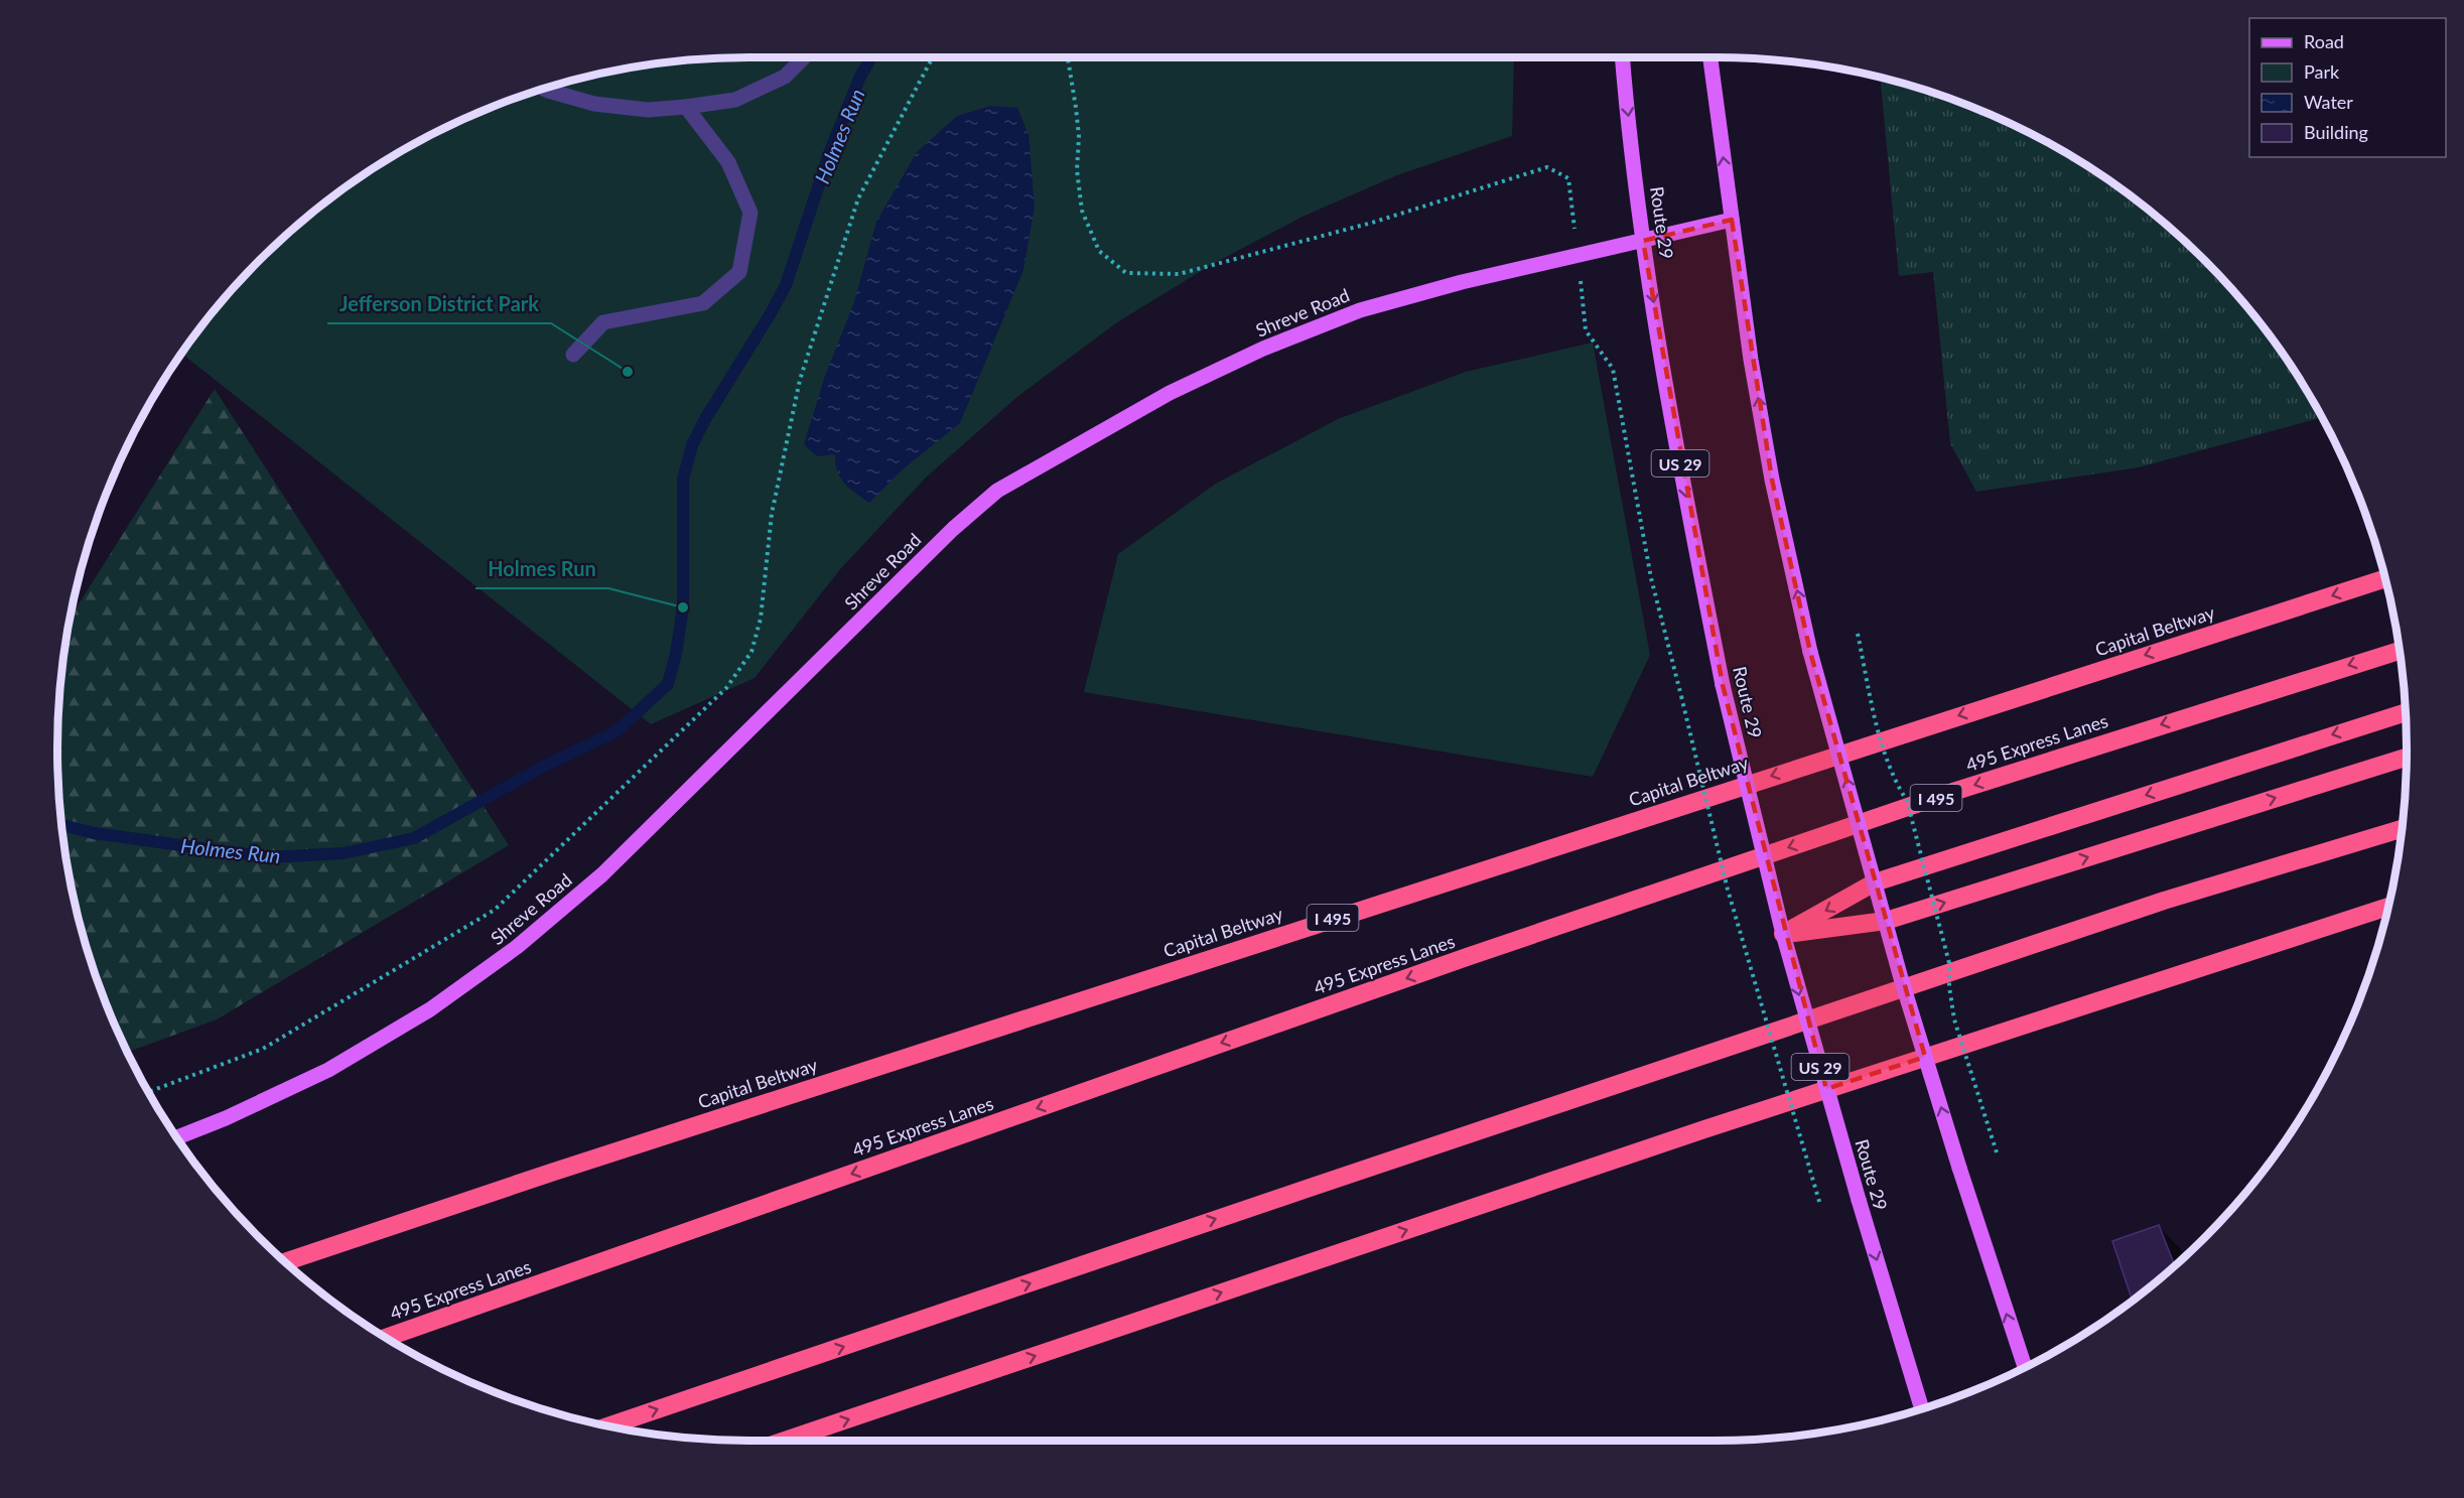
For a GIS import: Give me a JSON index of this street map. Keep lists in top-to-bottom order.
{
  "streets": {
    "highway": ["Capital Beltway", "495 Express Lanes", "I 495"],
    "main road": ["Route 29", "Shreve Road", "US 29"]
  },
  "crossings": [
    ["Route 29", "Shreve Road"]
  ],
  "water": ["Holmes Run"],
  "places": ["Jefferson District Park", "Holmes Run"],
  "legend": [
    "Road",
    "Park",
    "Water",
    "Building"
  ]
}
